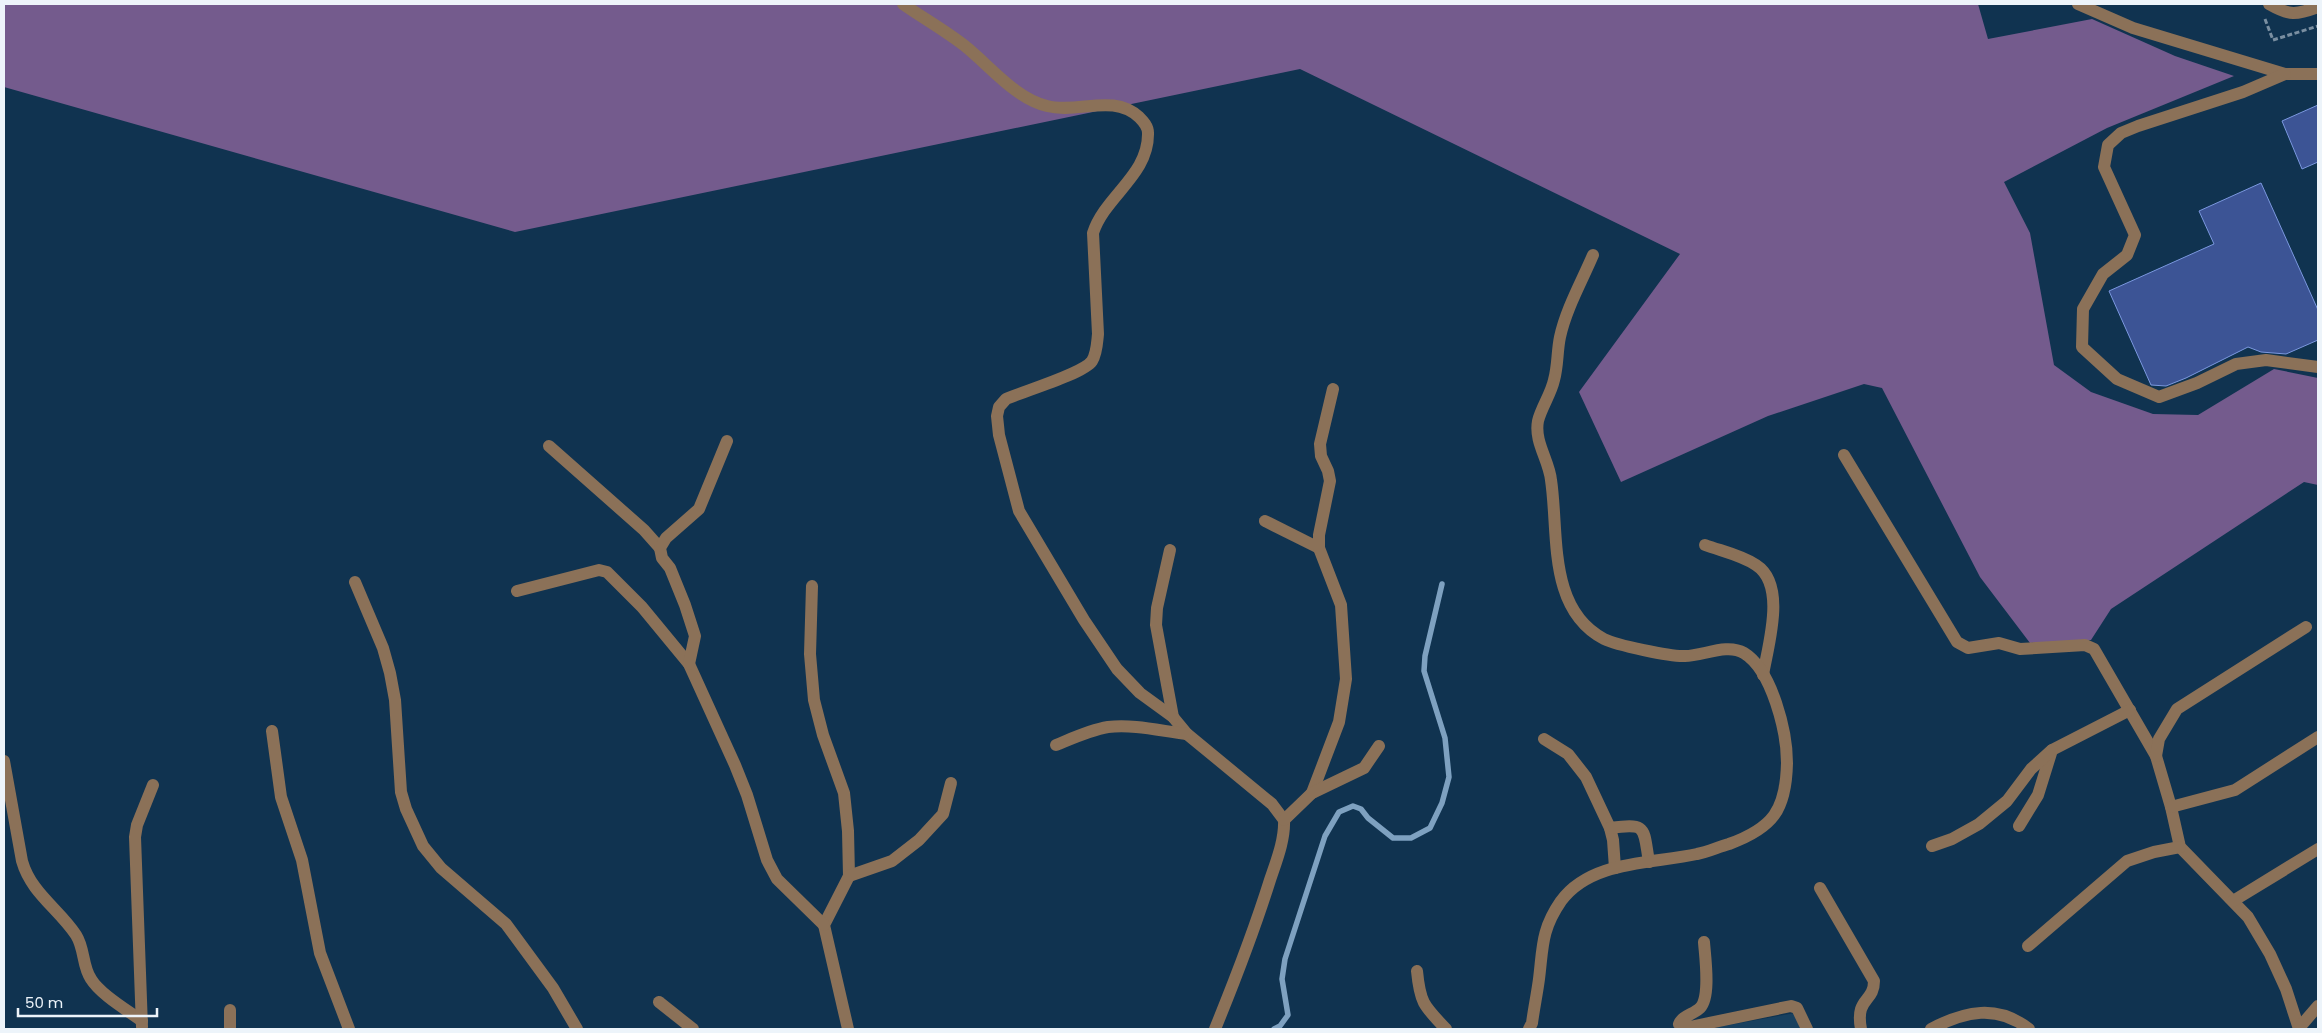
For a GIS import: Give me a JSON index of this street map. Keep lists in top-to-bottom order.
{
  "scale_bar": "50 m"
}
